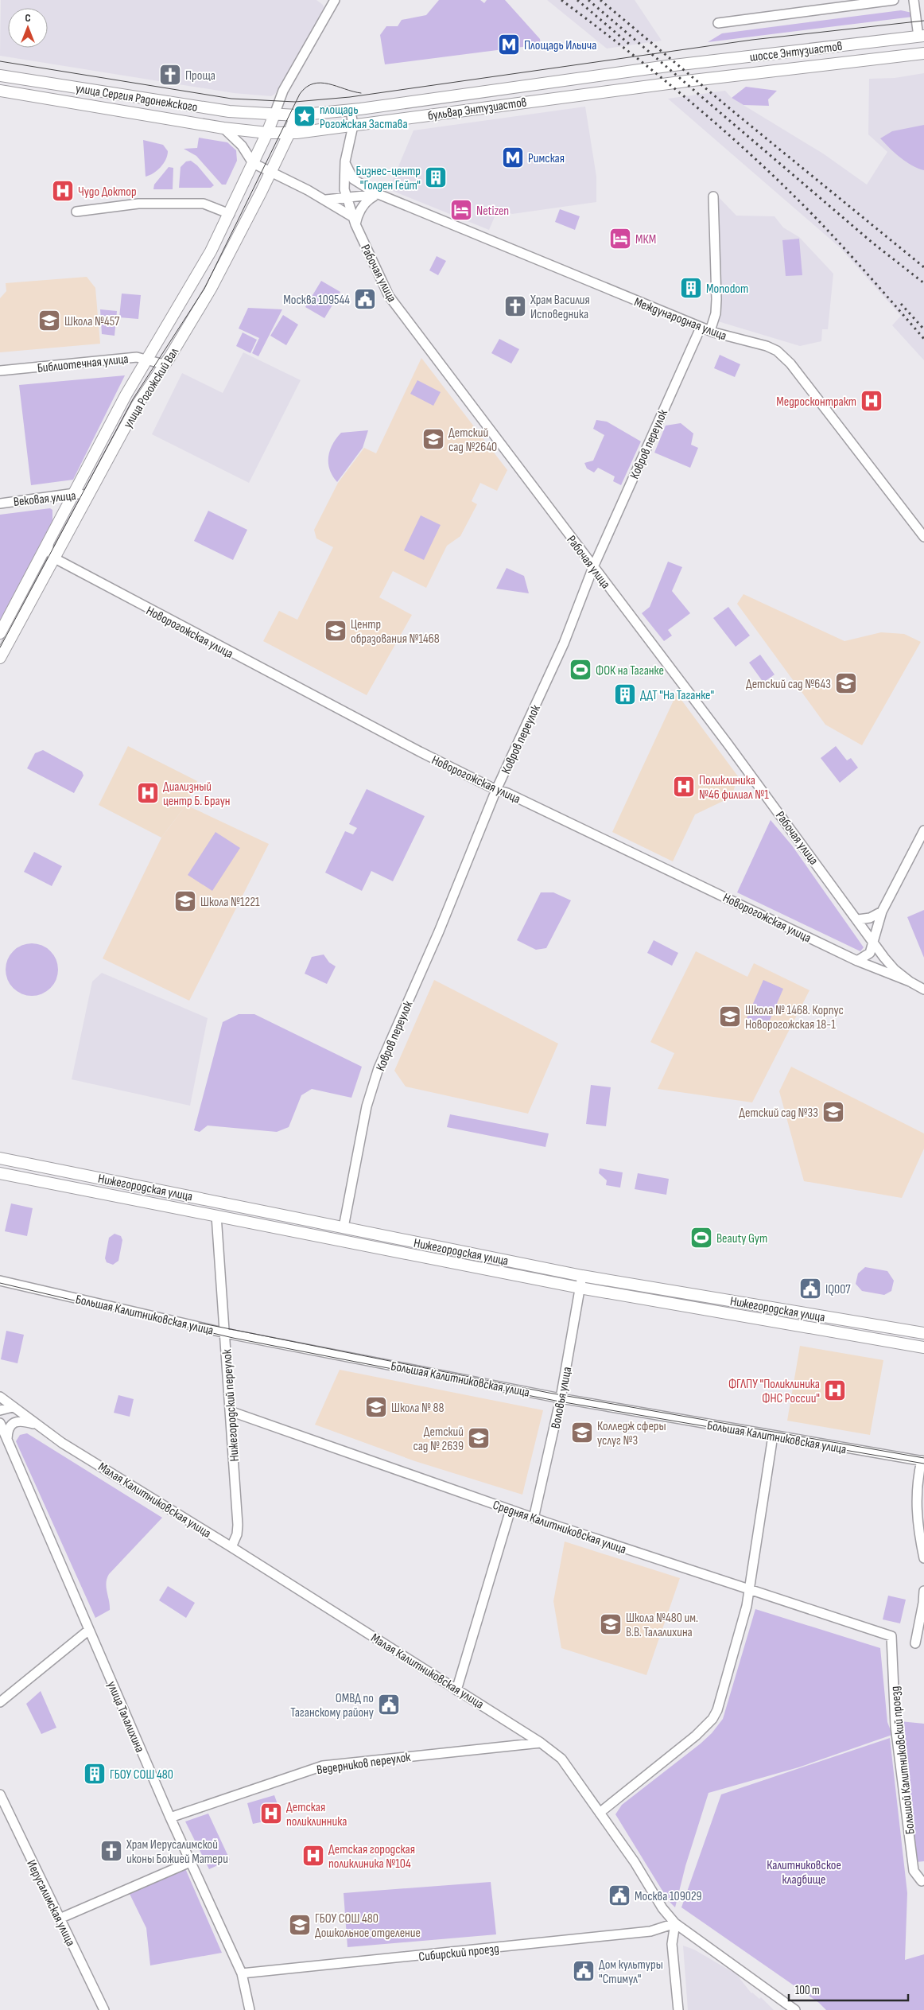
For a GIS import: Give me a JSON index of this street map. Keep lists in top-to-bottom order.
{
  "streets": {
    "main road": [
      "шоссе Энтузиастов",
      "улица Сергия Радонежского",
      "бульвар Энтузиастов",
      "улица Рогожский Вал",
      "Нижегородская улица"
    ],
    "street": [
      "Рабочая улица",
      "Международная улица",
      "Библиотечная улица",
      "Ковров переулок",
      "Вековая улица",
      "Новорогожская улица",
      "Большая Калитниковская улица",
      "Воловья улица",
      "Нижегородский переулок",
      "Малая Калитниковская улица",
      "Средняя Калитниковская улица",
      "улица Талалихина",
      "Большой Калитниковский проезд",
      "Ведерников переулок",
      "Иерусалимская улица",
      "Сибирский проезд"
    ]
  },
  "crossings": [
    ["шоссе Энтузиастов", "бульвар Энтузиастов"],
    ["улица Сергия Радонежского", "бульвар Энтузиастов"],
    ["улица Сергия Радонежского", "улица Рогожский Вал"],
    ["бульвар Энтузиастов", "Рабочая улица"],
    ["бульвар Энтузиастов", "улица Рогожский Вал"],
    ["Рабочая улица", "Международная улица"],
    ["Рабочая улица", "Ковров переулок"],
    ["Рабочая улица", "Новорогожская улица"],
    ["Международная улица", "Ковров переулок"],
    ["Библиотечная улица", "улица Рогожский Вал"],
    ["улица Рогожский Вал", "Вековая улица"],
    ["улица Рогожский Вал", "Новорогожская улица"],
    ["Ковров переулок", "Новорогожская улица"],
    ["Ковров переулок", "Нижегородская улица"],
    ["Нижегородская улица", "Воловья улица"],
    ["Нижегородская улица", "Нижегородский переулок"],
    ["Большая Калитниковская улица", "Воловья улица"],
    ["Большая Калитниковская улица", "Нижегородский переулок"],
    ["Воловья улица", "Средняя Калитниковская улица"],
    ["Нижегородский переулок", "Малая Калитниковская улица"],
    ["Нижегородский переулок", "Средняя Калитниковская улица"],
    ["Малая Калитниковская улица", "Ведерников переулок"],
    ["Малая Калитниковская улица", "Сибирский проезд"],
    ["Средняя Калитниковская улица", "Большой Калитниковский проезд"],
    ["улица Талалихина", "Ведерников переулок"],
    ["улица Талалихина", "Сибирский проезд"]
  ],
  "parks": ["Калитниковское кладбище"],
  "places": {
    "metro station": ["Площадь Ильича", "Римская"],
    "church": ["Проща", "Храм Василия Исповедника", "Храм Иерусалимской иконы Божией Матери"],
    "place": ["площадь Рогожская Застава"],
    "building": [
      "Бизнес-центр \"Голден Гейт\"",
      "Monodom",
      "ДДТ \"На Таганке\"",
      "ГБОУ СОШ 480"
    ],
    "hospital": [
      "Чудо Доктор",
      "Медросконтракт",
      "Поликлиника №46 филиал №1",
      "Диализный центр Б. Браун",
      "ФГЛПУ \"Поликлиника ФНС России\"",
      "Детская поликлинника",
      "Детская городская поликлиника №104"
    ],
    "hotel": ["Netizen", "МКМ"],
    "public building": [
      "Москва 109544",
      "IQ007",
      "ОМВД по Таганскому району",
      "Москва 109029",
      "Дом культуры \"Стимул\""
    ],
    "school or university": [
      "Школа №457",
      "Детский сад №2640",
      "Центр образования №1468",
      "Детский сад №643",
      "Школа №1221",
      "Школа № 1468. Корпус Новорогожская 18-1",
      "Детский сад №33",
      "Школа № 88",
      "Колледж сферы услуг №3",
      "Детский сад № 2639",
      "Школа №480 им. В.В. Талалихина",
      "ГБОУ СОШ 480 Дошкольное отделение"
    ],
    "sports": ["ФОК на Таганке", "Beauty Gym"]
  },
  "scale_bar": "100 m",
  "north": "top"
}
